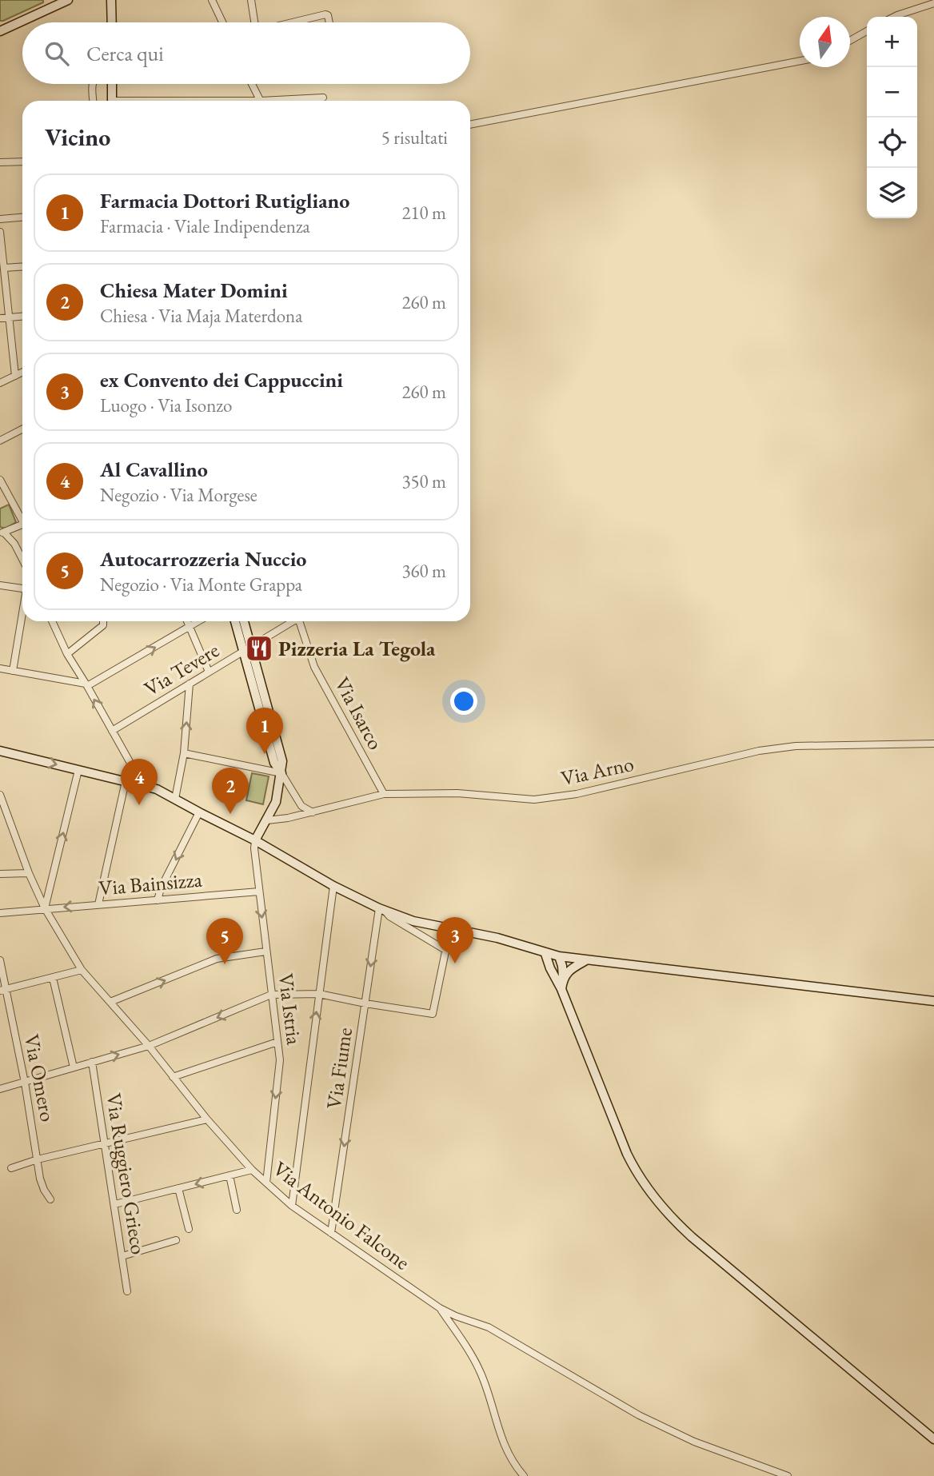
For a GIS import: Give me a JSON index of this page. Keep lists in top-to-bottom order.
{
  "streets": {
    "street": [
      "Via Tevere",
      "Via Isarco",
      "Via Arno",
      "Via Bainsizza",
      "Via Istria",
      "Via Fiume",
      "Via Omero",
      "Via Ruggiero Grieco",
      "Via Antonio Falcone"
    ]
  },
  "crossings": [
    ["Via Isarco", "Via Arno"],
    ["Via Bainsizza", "Via Istria"],
    ["Via Bainsizza", "Via Antonio Falcone"],
    ["Via Istria", "Via Antonio Falcone"],
    ["Via Fiume", "Via Antonio Falcone"]
  ],
  "places": {
    "restaurant": ["Pizzeria La Tegola"]
  },
  "north": "top",
  "page": {
    "map_buttons": ["+", "−"],
    "search": "Cerca qui",
    "heading": ["Vicino", "5 risultati"],
    "list": [
      {
        "mark": "1",
        "name": "Farmacia Dottori Rutigliano",
        "note": "Farmacia · Viale Indipendenza",
        "value": "210 m"
      },
      {
        "mark": "2",
        "name": "Chiesa Mater Domini",
        "note": "Chiesa · Via Maja Materdona",
        "value": "260 m"
      },
      {
        "mark": "3",
        "name": "ex Convento dei Cappuccini",
        "note": "Luogo · Via Isonzo",
        "value": "260 m"
      },
      {
        "mark": "4",
        "name": "Al Cavallino",
        "note": "Negozio · Via Morgese",
        "value": "350 m"
      },
      {
        "mark": "5",
        "name": "Autocarrozzeria Nuccio",
        "note": "Negozio · Via Monte Grappa",
        "value": "360 m"
      }
    ],
    "pins": [
      "1",
      "4",
      "2",
      "3",
      "5"
    ]
  }
}
